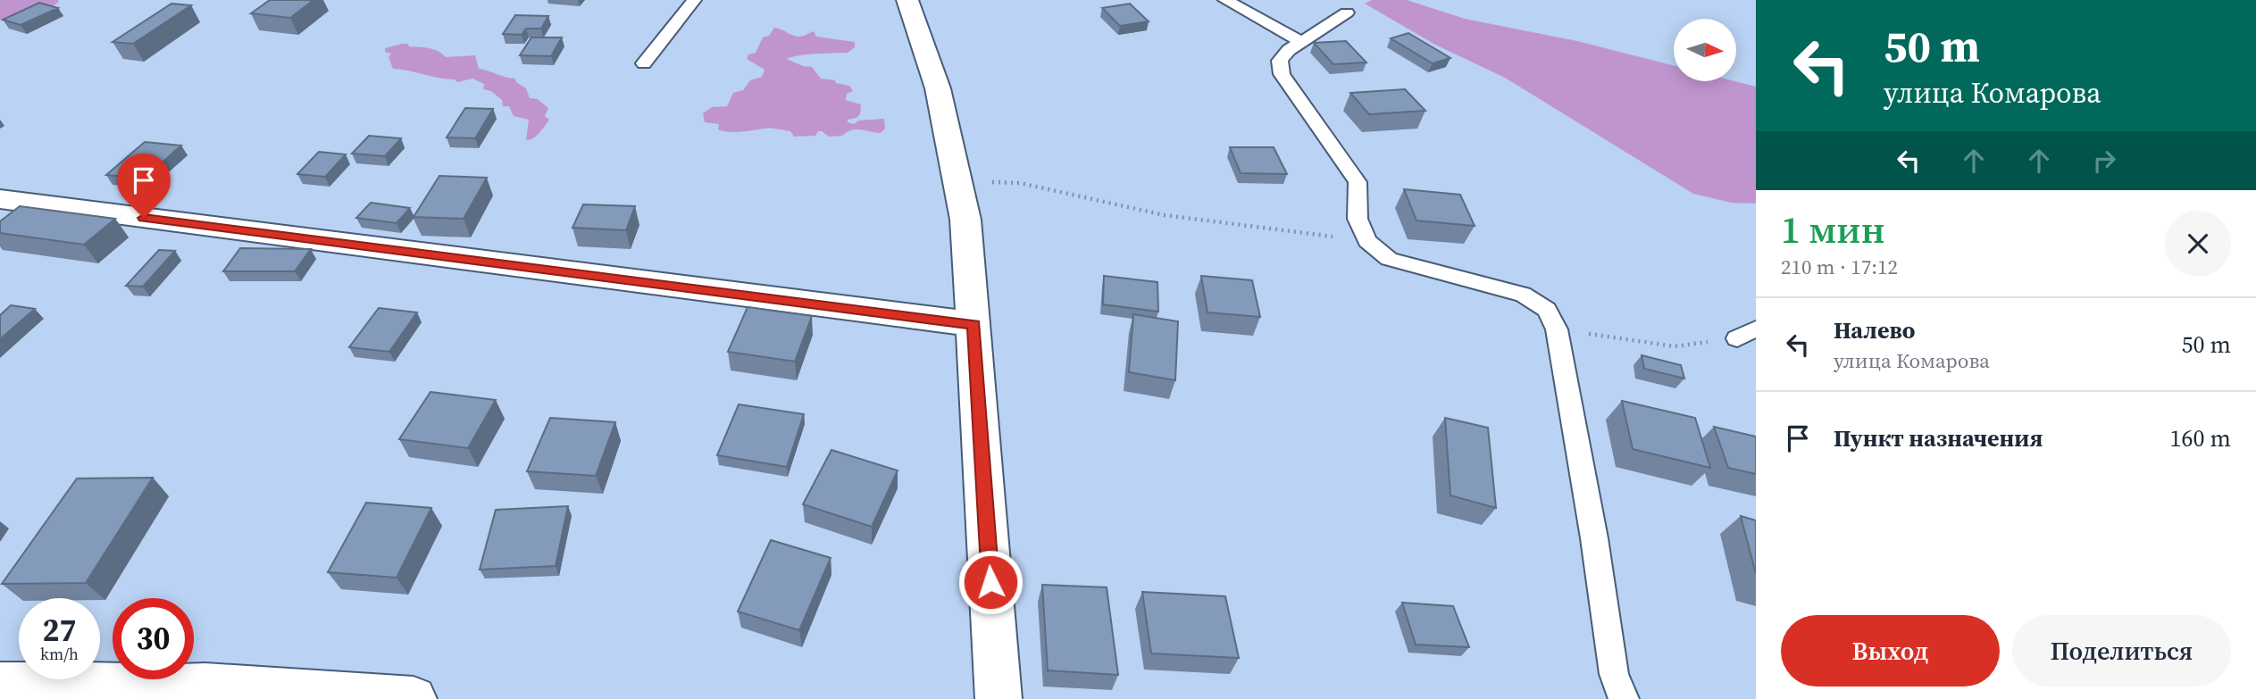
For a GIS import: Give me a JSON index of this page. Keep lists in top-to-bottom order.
{
  "north": "right",
  "page": {
    "turn": ["50 m", "улица Комарова"],
    "heading": ["1 мин", "210 m · 17:12"],
    "list": [
      {
        "name": "Налево",
        "note": "улица Комарова",
        "value": "50 m"
      },
      {
        "name": "Пункт назначения",
        "value": "160 m"
      }
    ],
    "speed": "27 km/h",
    "limit": "30",
    "buttons": ["Выход", "Поделиться"]
  }
}
